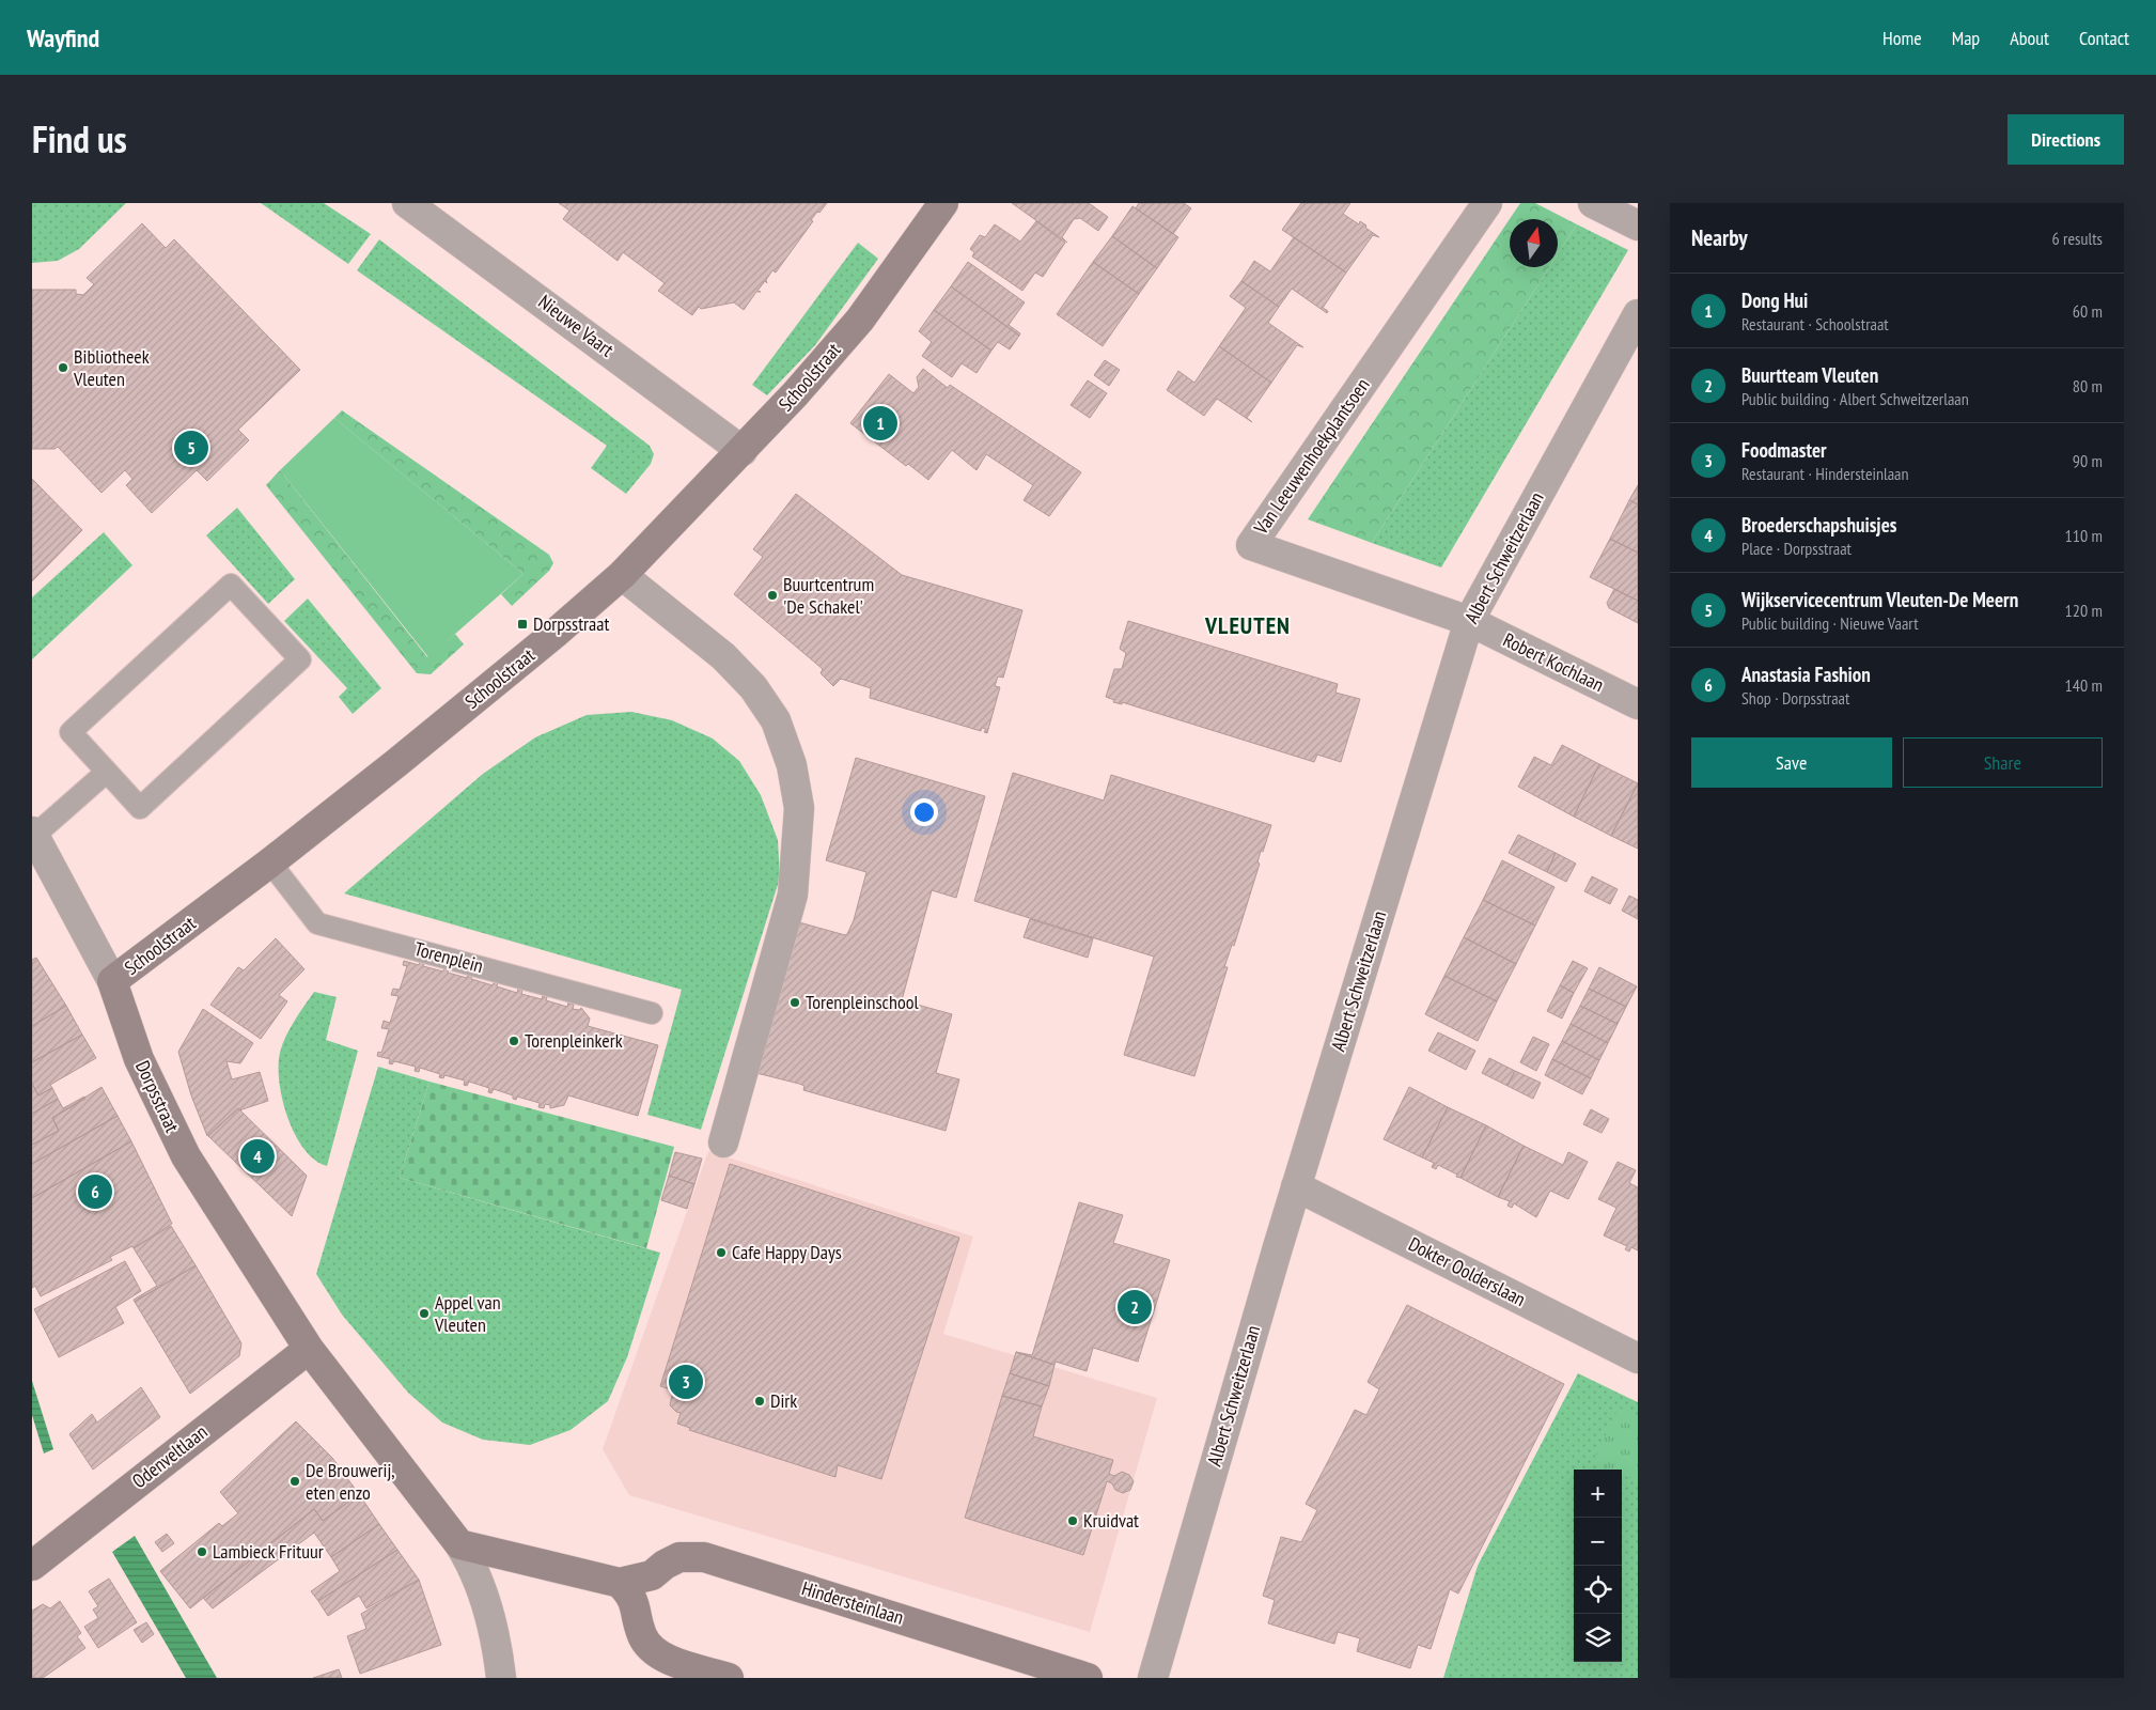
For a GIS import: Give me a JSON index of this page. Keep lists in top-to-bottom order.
{
  "streets": {
    "street": [
      "Nieuwe Vaart",
      "Schoolstraat",
      "Van Leeuwenhoekplantsoen",
      "Albert Schweitzerlaan",
      "Robert Kochlaan",
      "Dorpsstraat",
      "Dokter Oolderslaan",
      "Odenveltlaan",
      "Hindersteinlaan"
    ],
    "lane": ["Torenplein"]
  },
  "crossings": [
    ["Nieuwe Vaart", "Schoolstraat"],
    ["Schoolstraat", "Torenplein"],
    ["Schoolstraat", "Dorpsstraat"],
    ["Van Leeuwenhoekplantsoen", "Albert Schweitzerlaan"],
    ["Van Leeuwenhoekplantsoen", "Robert Kochlaan"],
    ["Albert Schweitzerlaan", "Robert Kochlaan"],
    ["Albert Schweitzerlaan", "Dokter Oolderslaan"],
    ["Dorpsstraat", "Odenveltlaan"]
  ],
  "districts": ["VLEUTEN"],
  "places": {
    "other": [
      "Bibliotheek Vleuten",
      "Buurtcentrum 'De Schakel'",
      "Torenpleinschool",
      "Torenpleinkerk",
      "Cafe Happy Days",
      "Appel van Vleuten",
      "Dirk",
      "De Brouwerij, eten enzo",
      "Kruidvat",
      "Lambieck Frituur"
    ],
    "transit": ["Dorpsstraat"]
  },
  "north": "top",
  "page": {
    "header": "Wayfind",
    "nav": [
      "Home",
      "Map",
      "About",
      "Contact"
    ],
    "title": "Find us",
    "buttons": [
      "Directions",
      ["Save", "Share"]
    ],
    "heading": ["Nearby", "6 results"],
    "list": [
      {
        "mark": "1",
        "name": "Dong Hui",
        "note": "Restaurant · Schoolstraat",
        "value": "60 m"
      },
      {
        "mark": "2",
        "name": "Buurtteam Vleuten",
        "note": "Public building · Albert Schweitzerlaan",
        "value": "80 m"
      },
      {
        "mark": "3",
        "name": "Foodmaster",
        "note": "Restaurant · Hindersteinlaan",
        "value": "90 m"
      },
      {
        "mark": "4",
        "name": "Broederschapshuisjes",
        "note": "Place · Dorpsstraat",
        "value": "110 m"
      },
      {
        "mark": "5",
        "name": "Wijkservicecentrum Vleuten-De Meern",
        "note": "Public building · Nieuwe Vaart",
        "value": "120 m"
      },
      {
        "mark": "6",
        "name": "Anastasia Fashion",
        "note": "Shop · Dorpsstraat",
        "value": "140 m"
      }
    ],
    "pins": [
      "1",
      "5",
      "4",
      "6",
      "2",
      "3"
    ],
    "map_buttons": ["+", "−"]
  }
}
